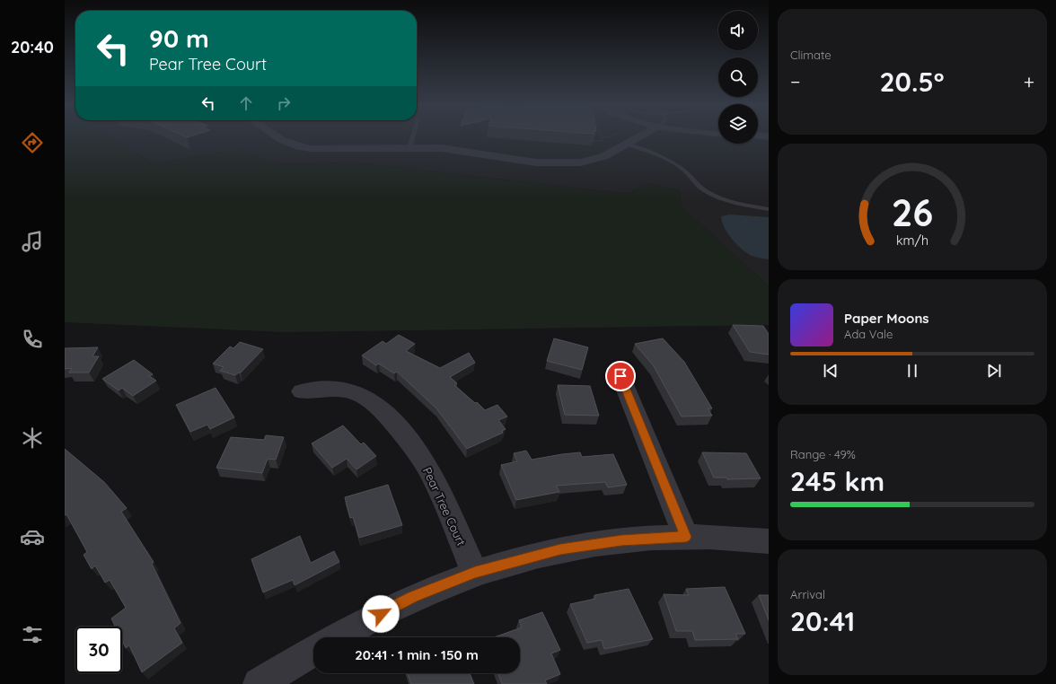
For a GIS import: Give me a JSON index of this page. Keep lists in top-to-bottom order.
{
  "streets": {
    "street": ["Pear Tree Court"]
  },
  "page": {
    "tabs": "20:40",
    "tile": [
      "Climate",
      ["Range · 49%", "245 km"],
      ["Arrival", "20:41"]
    ],
    "turn": ["90 m", "Pear Tree Court"],
    "heat": ["−", "20.5°", "+"],
    "song": ["Paper Moons", "Ada Vale"],
    "limit": "30",
    "trip": "20:41 · 1 min · 150 m",
    "gauge": ["26", "km/h"]
  }
}
